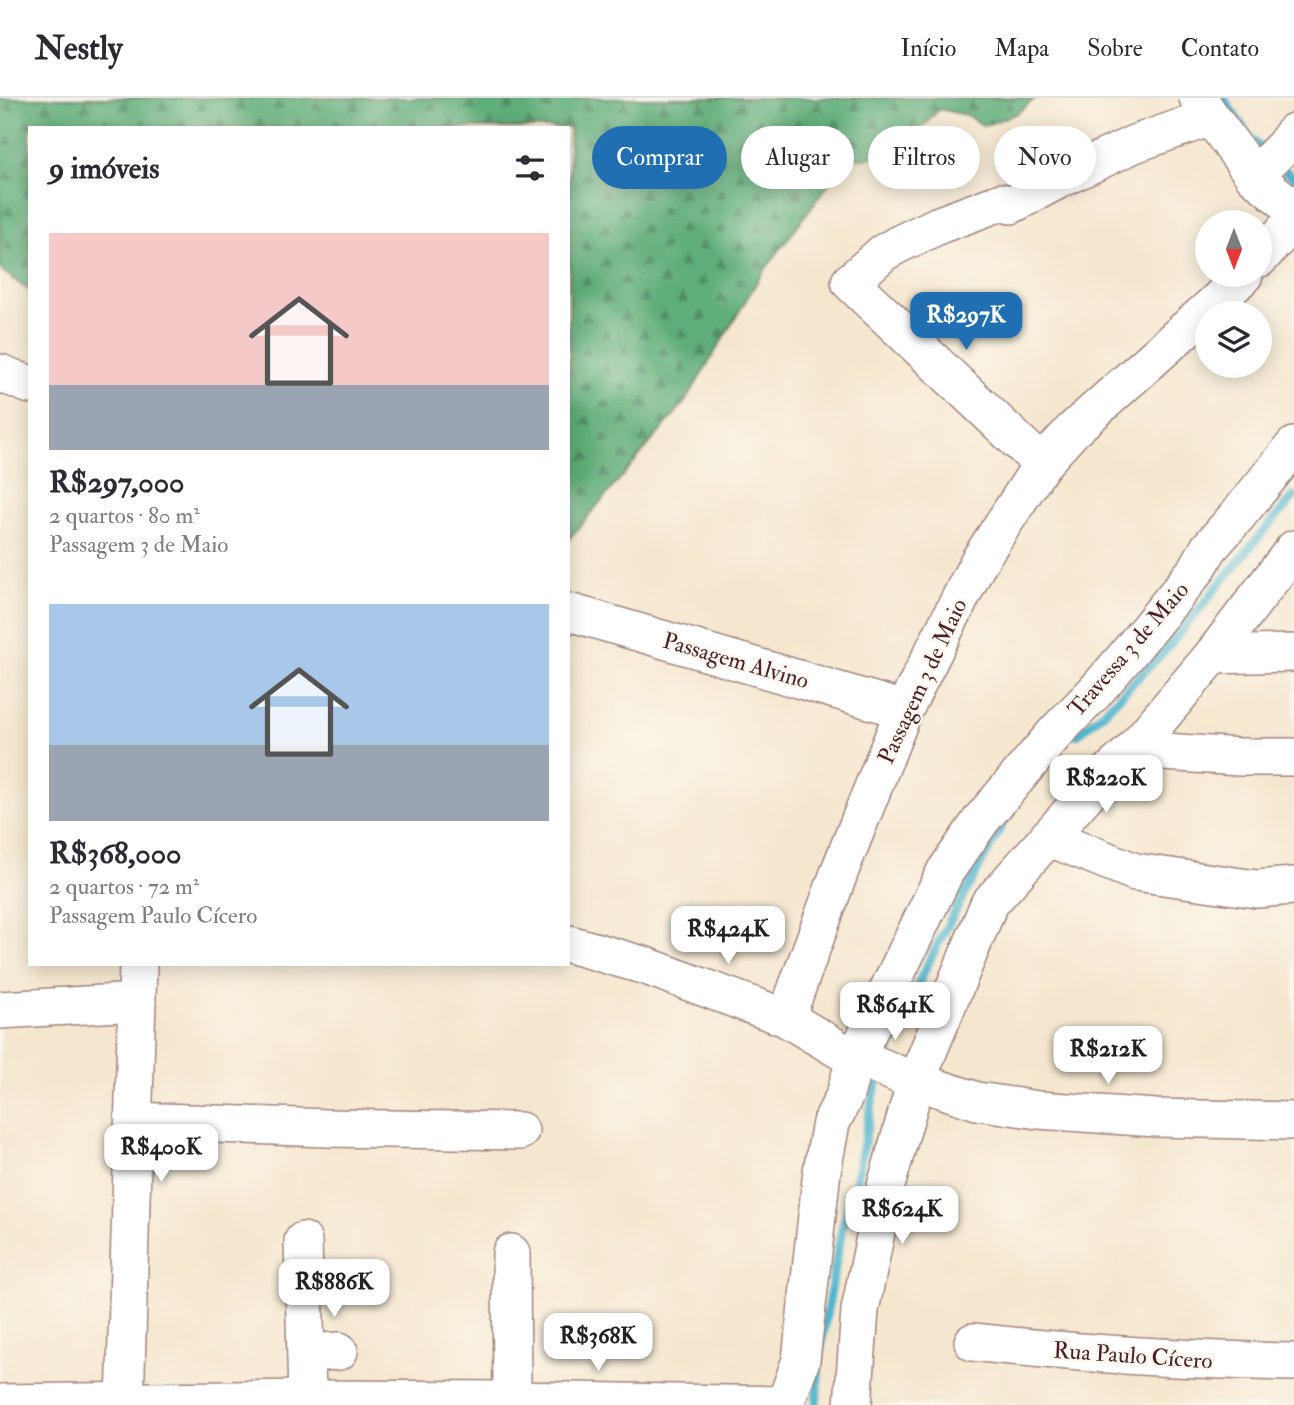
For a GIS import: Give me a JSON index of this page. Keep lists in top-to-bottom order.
{
  "streets": {
    "street": [
      "Travessa 3 de Maio",
      "Passagem Alvino",
      "Passagem 3 de Maio",
      "Rua Paulo Cícero"
    ]
  },
  "crossings": [
    ["Passagem Alvino", "Passagem 3 de Maio"]
  ],
  "north": "bottom",
  "page": {
    "header": "Nestly",
    "nav": [
      "Início",
      "Mapa",
      "Sobre",
      "Contato"
    ],
    "chip": [
      "Comprar",
      "Alugar",
      "Filtros",
      "Novo"
    ],
    "heading": "9 imóveis",
    "list": [
      {
        "name": "R$297,000",
        "note": "2 quartos · 80 m² · Passagem 3 de Maio"
      },
      {
        "name": "R$368,000",
        "note": "2 quartos · 72 m² · Passagem Paulo Cícero"
      }
    ],
    "price": [
      "R$297K",
      "R$220K",
      "R$424K",
      "R$641K",
      "R$212K",
      "R$400K",
      "R$624K",
      "R$886K",
      "R$368K"
    ]
  }
}
